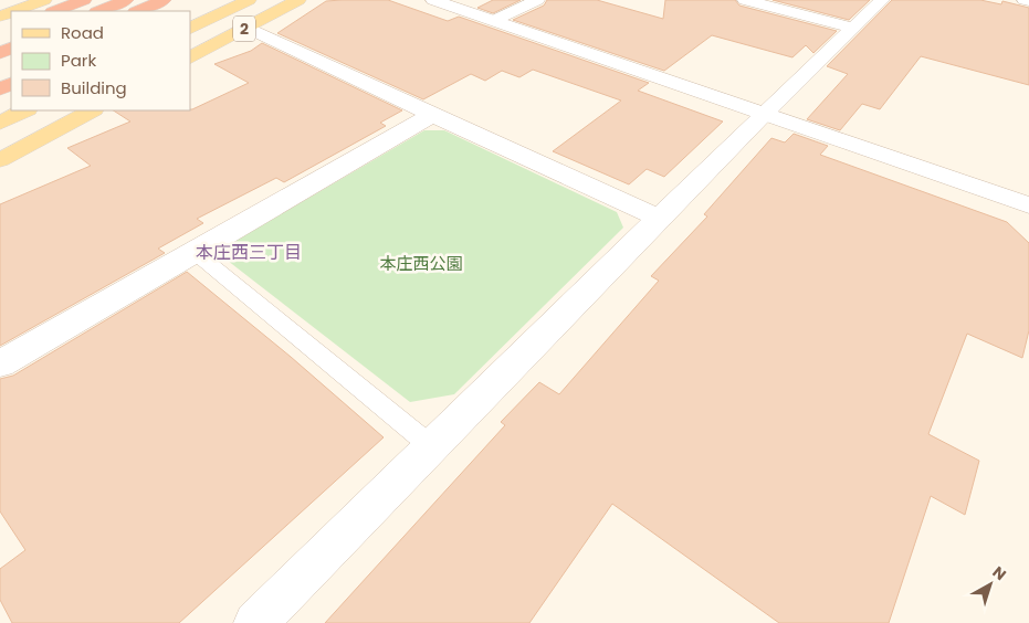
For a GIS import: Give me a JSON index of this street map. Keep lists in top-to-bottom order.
{
  "streets": {
    "main road": ["2"]
  },
  "districts": ["本庄西三丁目"],
  "parks": ["本庄西公園"],
  "legend": ["Road", "Park", "Building"],
  "north": "top right"
}
